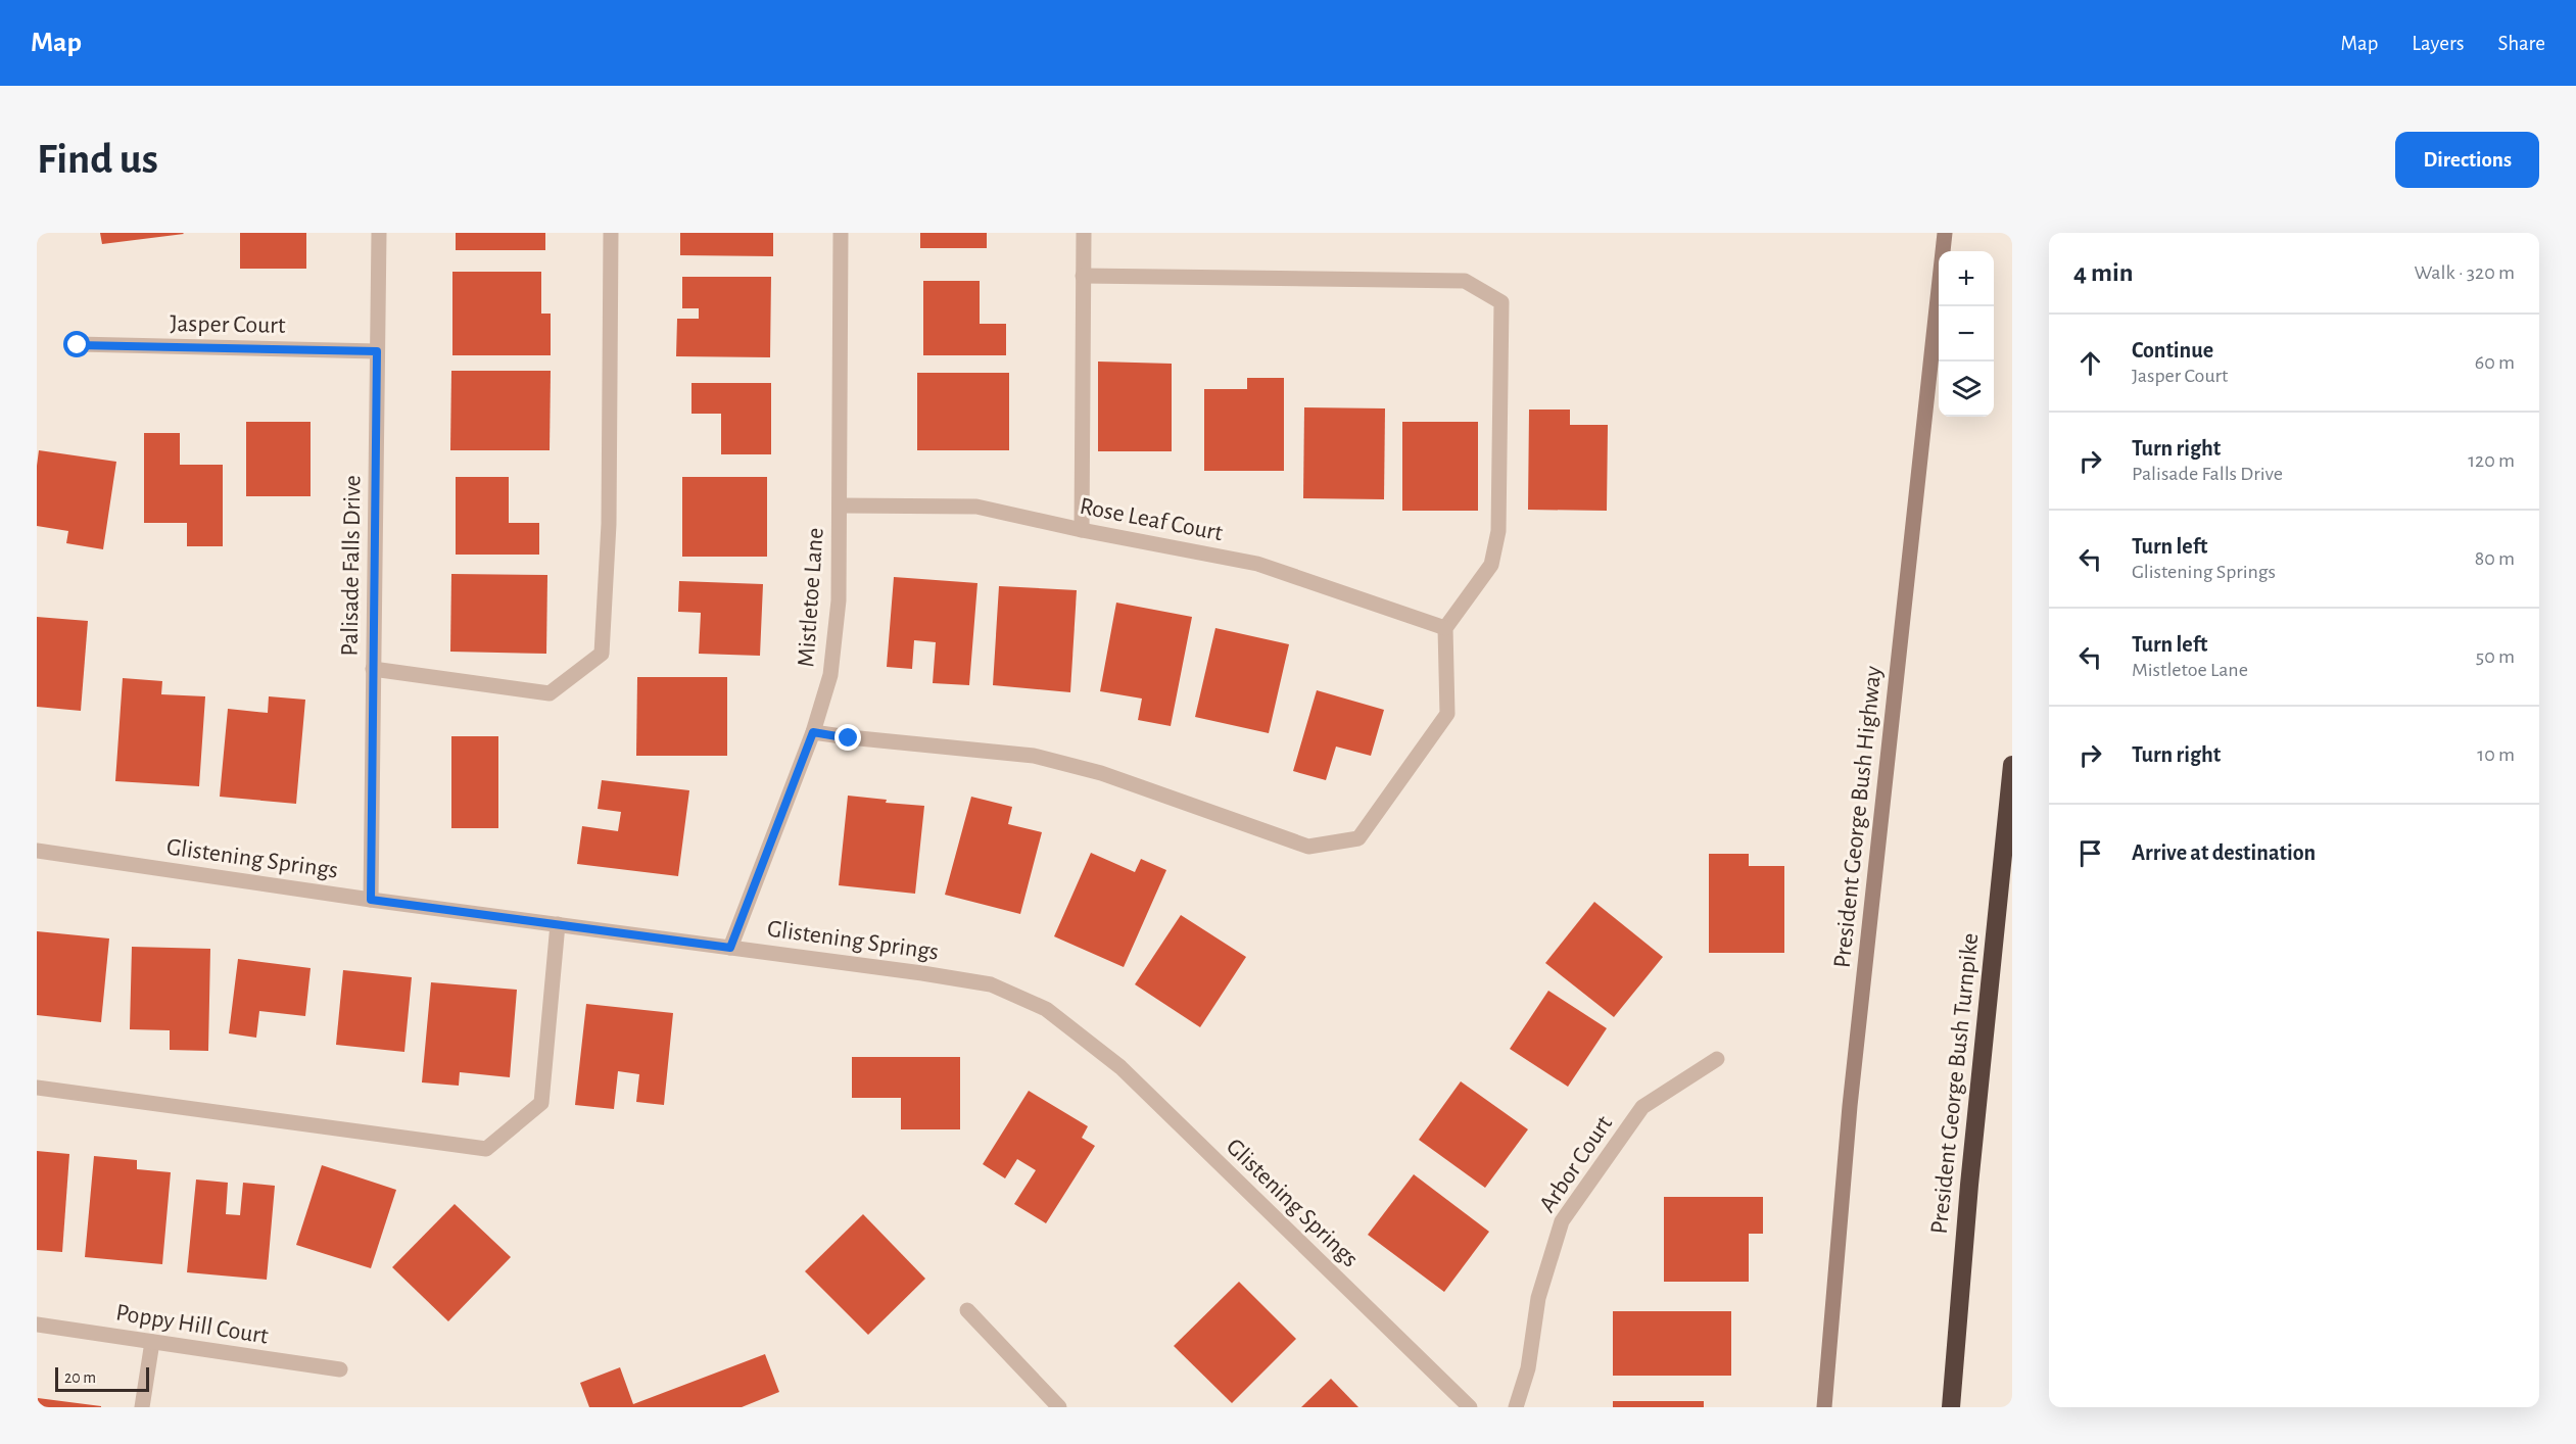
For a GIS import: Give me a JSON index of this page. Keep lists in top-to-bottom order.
{
  "streets": {
    "highway": ["President George Bush Turnpike"],
    "main road": ["President George Bush Highway"],
    "street": [
      "Jasper Court",
      "Rose Leaf Court",
      "Palisade Falls Drive",
      "Mistletoe Lane",
      "Glistening Springs",
      "Arbor Court",
      "Poppy Hill Court"
    ]
  },
  "crossings": [
    ["Jasper Court", "Palisade Falls Drive"],
    ["Rose Leaf Court", "Mistletoe Lane"],
    ["Palisade Falls Drive", "Glistening Springs"],
    ["Mistletoe Lane", "Glistening Springs"]
  ],
  "scale_bar": "20 m",
  "page": {
    "header": "Map",
    "nav": ["Map", "Layers", "Share"],
    "buttons": "Directions",
    "title": "Find us",
    "heading": ["4 min", "Walk · 320 m"],
    "map_buttons": ["+", "−"],
    "list": [
      ["Continue", "Jasper Court", "60 m"],
      ["Turn right", "Palisade Falls Drive", "120 m"],
      ["Turn left", "Glistening Springs", "80 m"],
      ["Turn left", "Mistletoe Lane", "50 m"],
      ["Turn right", "10 m"],
      "Arrive at destination"
    ],
    "scale": "20 m"
  }
}
